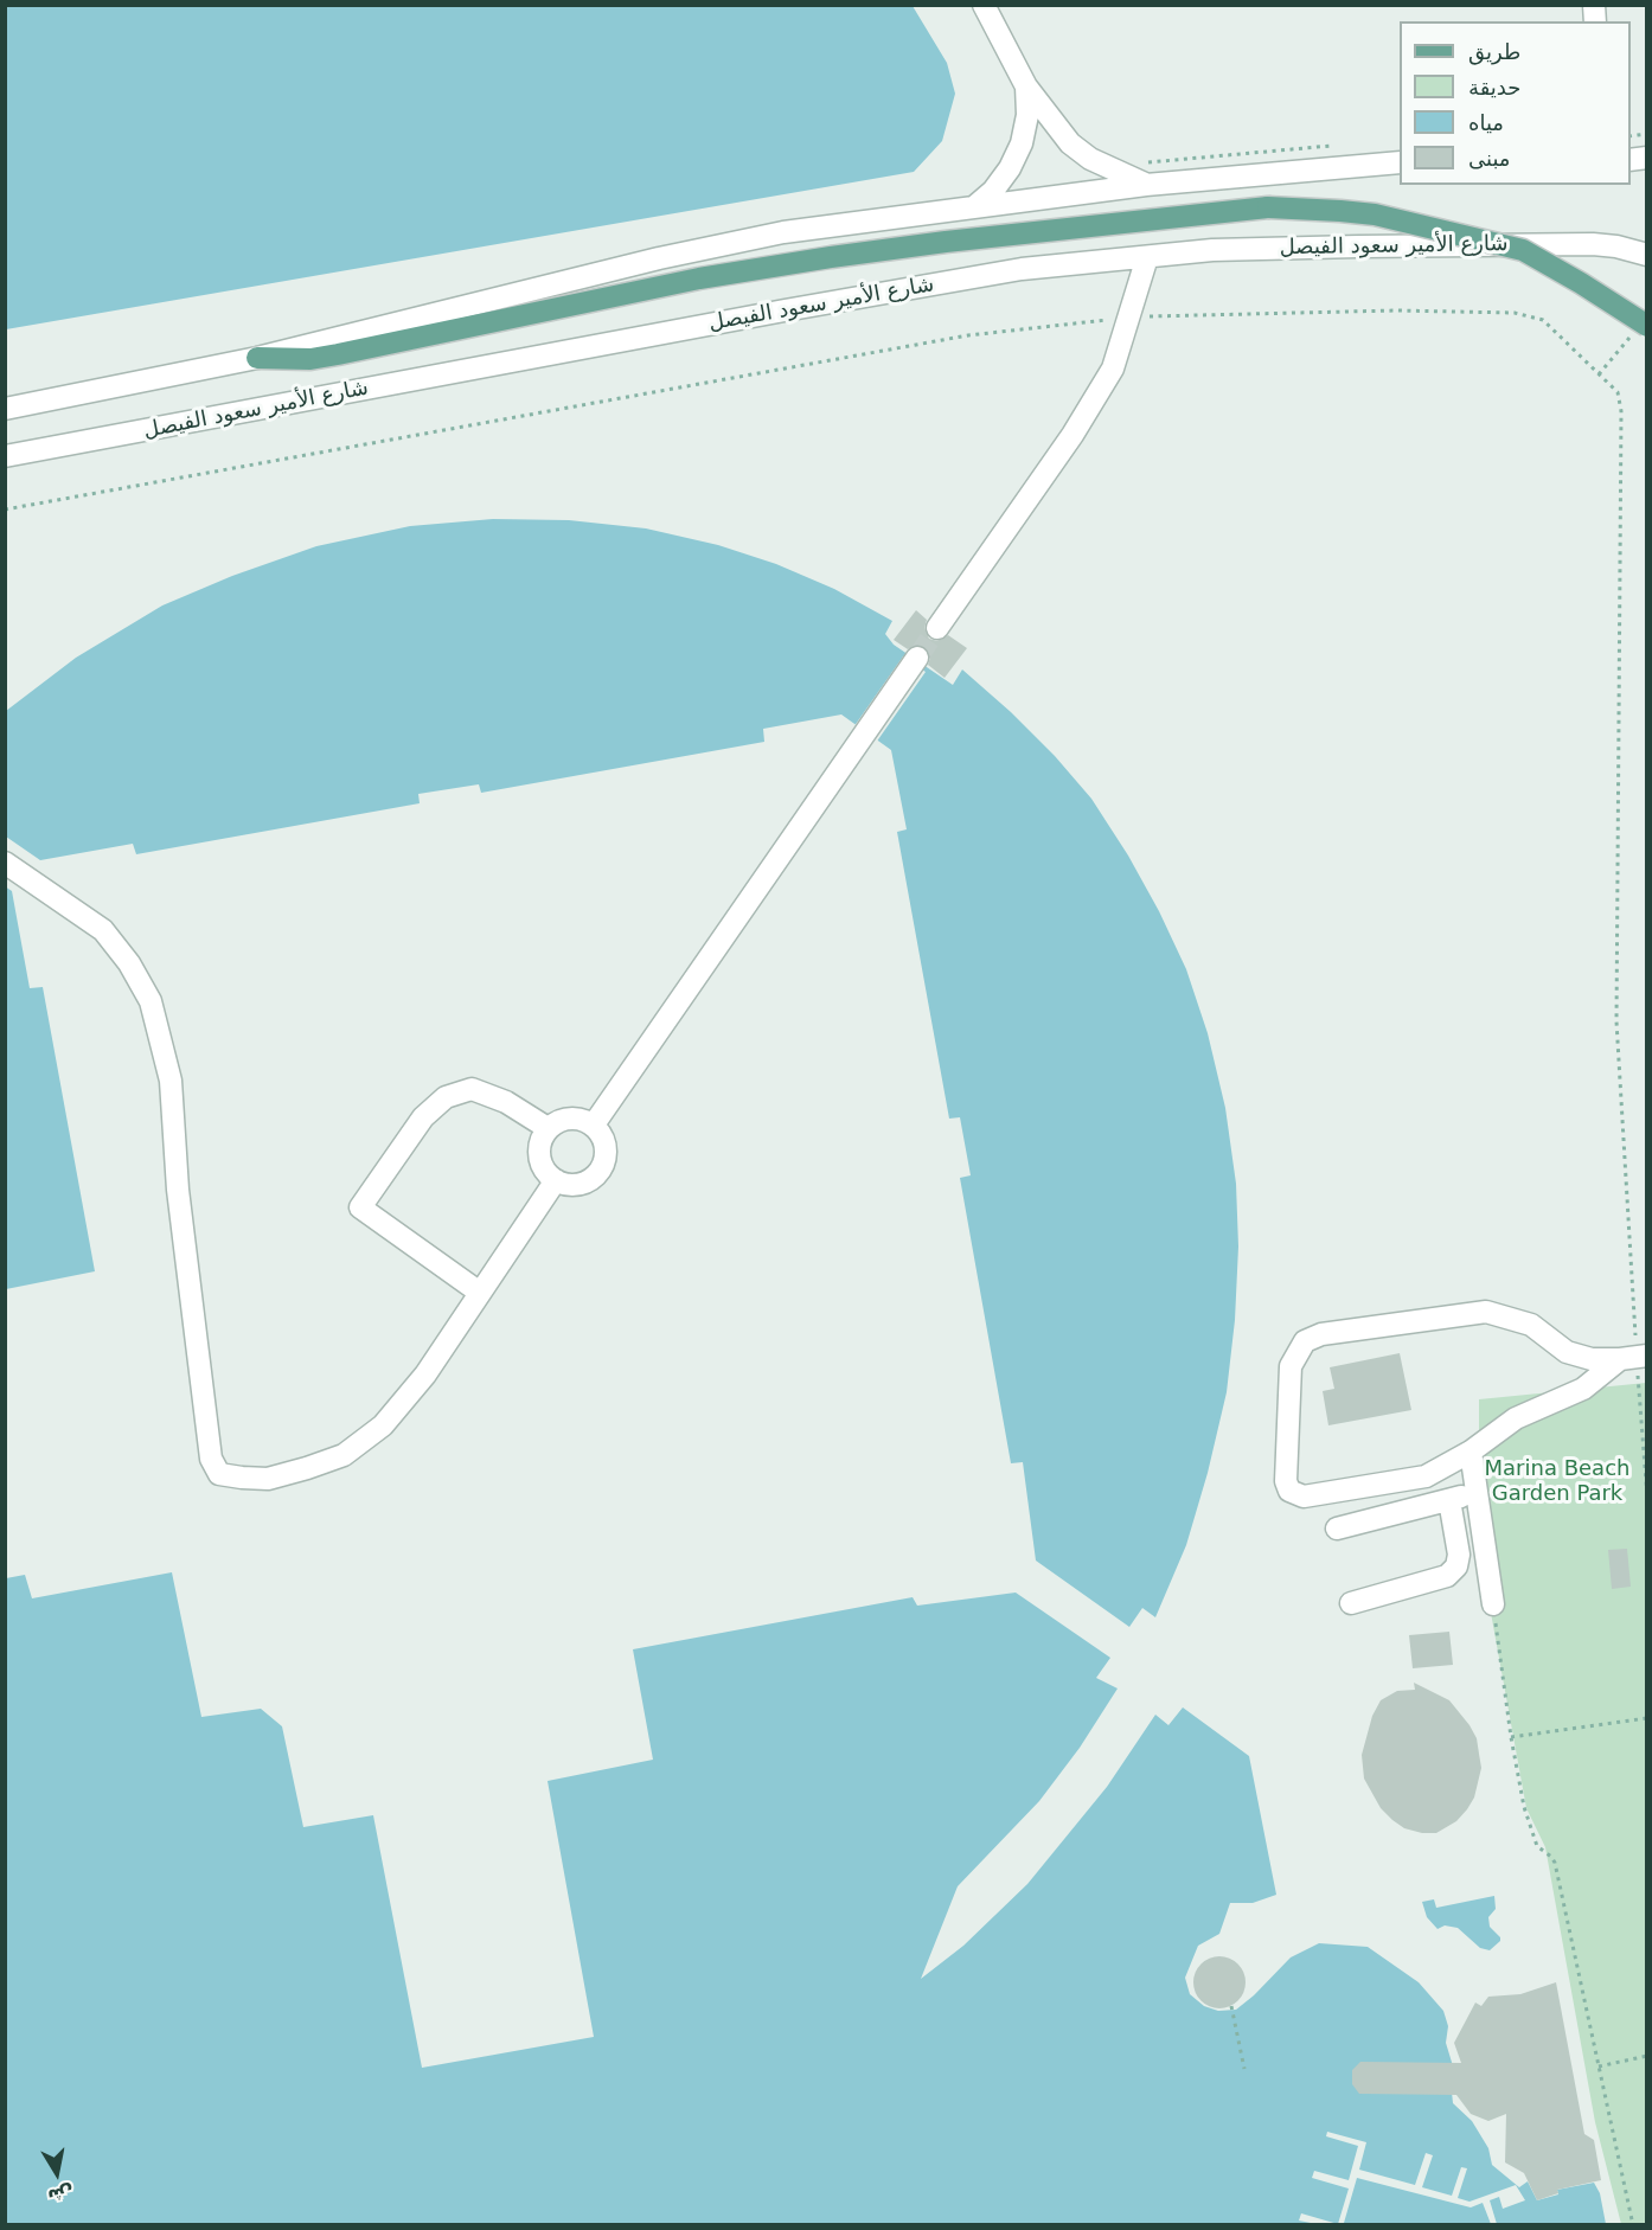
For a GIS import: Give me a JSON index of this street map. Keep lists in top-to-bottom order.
{
  "streets": {
    "street": ["شارع الأمير سعود الفيصل"]
  },
  "parks": ["Marina Beach Garden Park"],
  "legend": [
    "طريق",
    "حديقة",
    "مياه",
    "مبنى"
  ],
  "north": "bottom"
}
